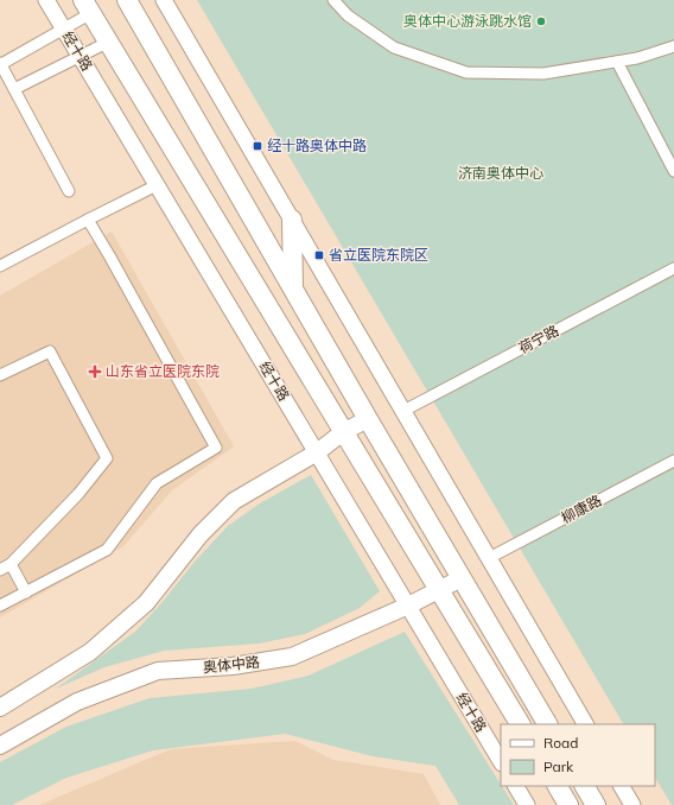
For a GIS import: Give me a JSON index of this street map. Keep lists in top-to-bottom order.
{
  "streets": {
    "main road": ["经十路", "奥体中路"],
    "street": ["荷宁路", "柳康路"]
  },
  "crossings": [
    ["经十路", "奥体中路"]
  ],
  "parks": ["济南奥体中心"],
  "places": {
    "other": ["奥体中心游泳跳水馆"],
    "transit": ["经十路奥体中路", "省立医院东院区"],
    "health": ["山东省立医院东院"]
  },
  "legend": ["Road", "Park"]
}
